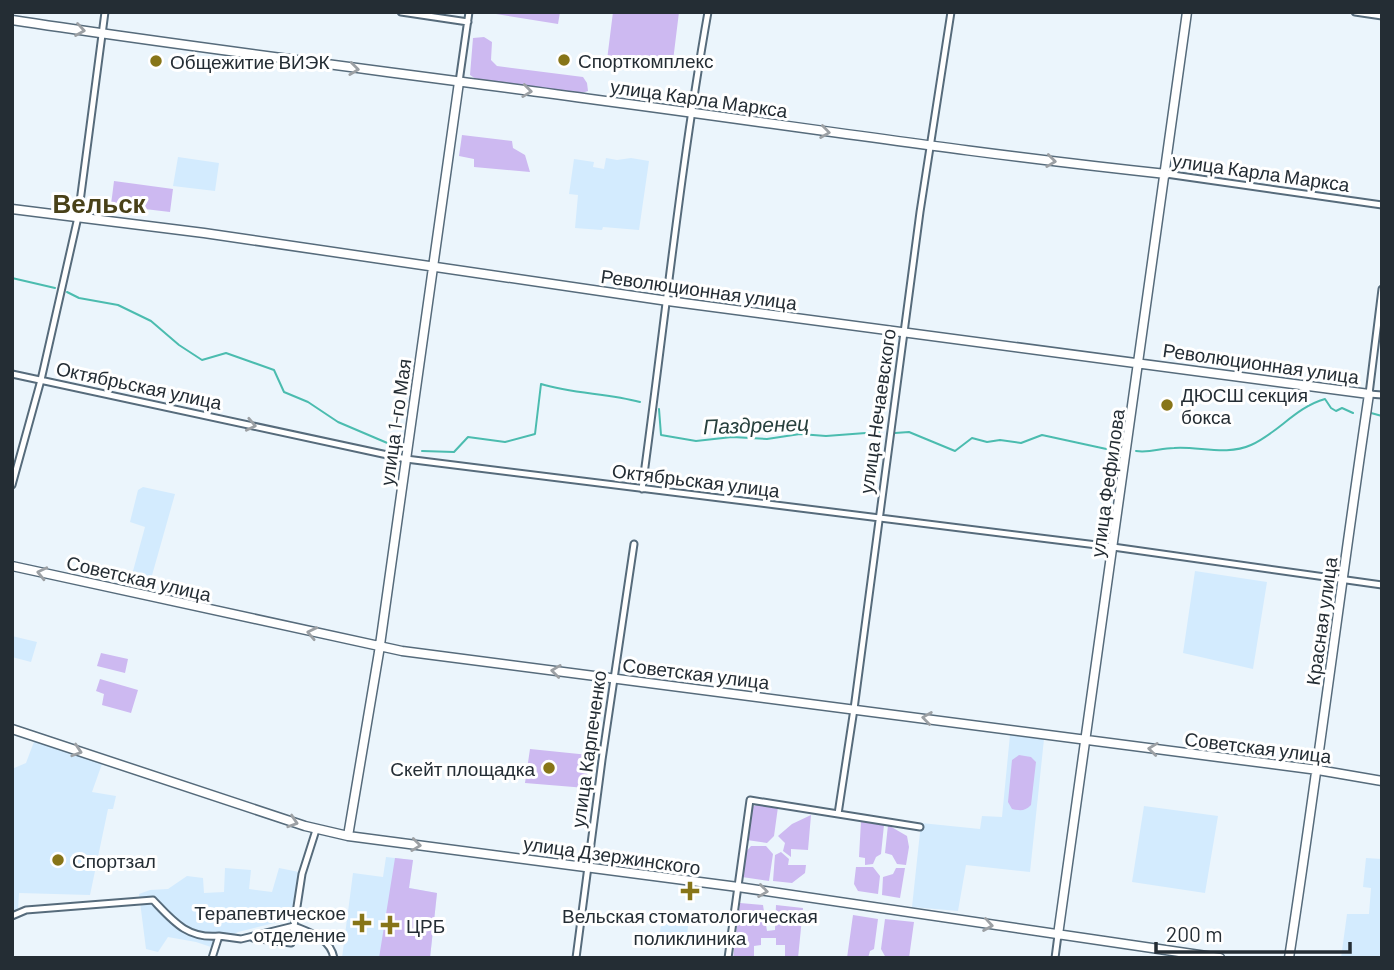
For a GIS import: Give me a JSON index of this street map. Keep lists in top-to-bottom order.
{
  "streets": {
    "main road": [
      "улица Карла Маркса",
      "Революционная улица",
      "улица 1-го Мая",
      "улица Фефилова",
      "Советская улица",
      "Красная улица",
      "улица Дзержинского"
    ],
    "street": ["Октябрьская улица", "улица Нечаевского", "улица Карпеченко"]
  },
  "crossings": [
    ["улица Карла Маркса", "улица Нечаевского"],
    ["улица Карла Маркса", "улица 1-го Мая"],
    ["улица Карла Маркса", "улица Фефилова"],
    ["Революционная улица", "улица Нечаевского"],
    ["Революционная улица", "улица 1-го Мая"],
    ["Революционная улица", "улица Фефилова"],
    ["Революционная улица", "Красная улица"],
    ["Октябрьская улица", "улица Нечаевского"],
    ["Октябрьская улица", "улица 1-го Мая"],
    ["Октябрьская улица", "улица Фефилова"],
    ["Октябрьская улица", "Красная улица"],
    ["улица Нечаевского", "Советская улица"],
    ["улица 1-го Мая", "Советская улица"],
    ["улица 1-го Мая", "улица Дзержинского"],
    ["улица Фефилова", "Советская улица"],
    ["улица Фефилова", "улица Дзержинского"],
    ["Советская улица", "Красная улица"],
    ["Советская улица", "улица Карпеченко"],
    ["улица Карпеченко", "улица Дзержинского"]
  ],
  "one_way": ["улица Карла Маркса", "Советская улица", "улица Дзержинского"],
  "districts": ["Вельск"],
  "water": ["Паздренец"],
  "places": {
    "other": [
      "Спорткомплекс",
      "Общежитие ВИЭК",
      "ДЮСШ секция бокса",
      "Скейт площадка",
      "Спортзал"
    ],
    "health": ["Вельская стоматологическая поликлиника", "Терапевтическое отделение", "ЦРБ"]
  },
  "scale_bar": "200 m"
}
